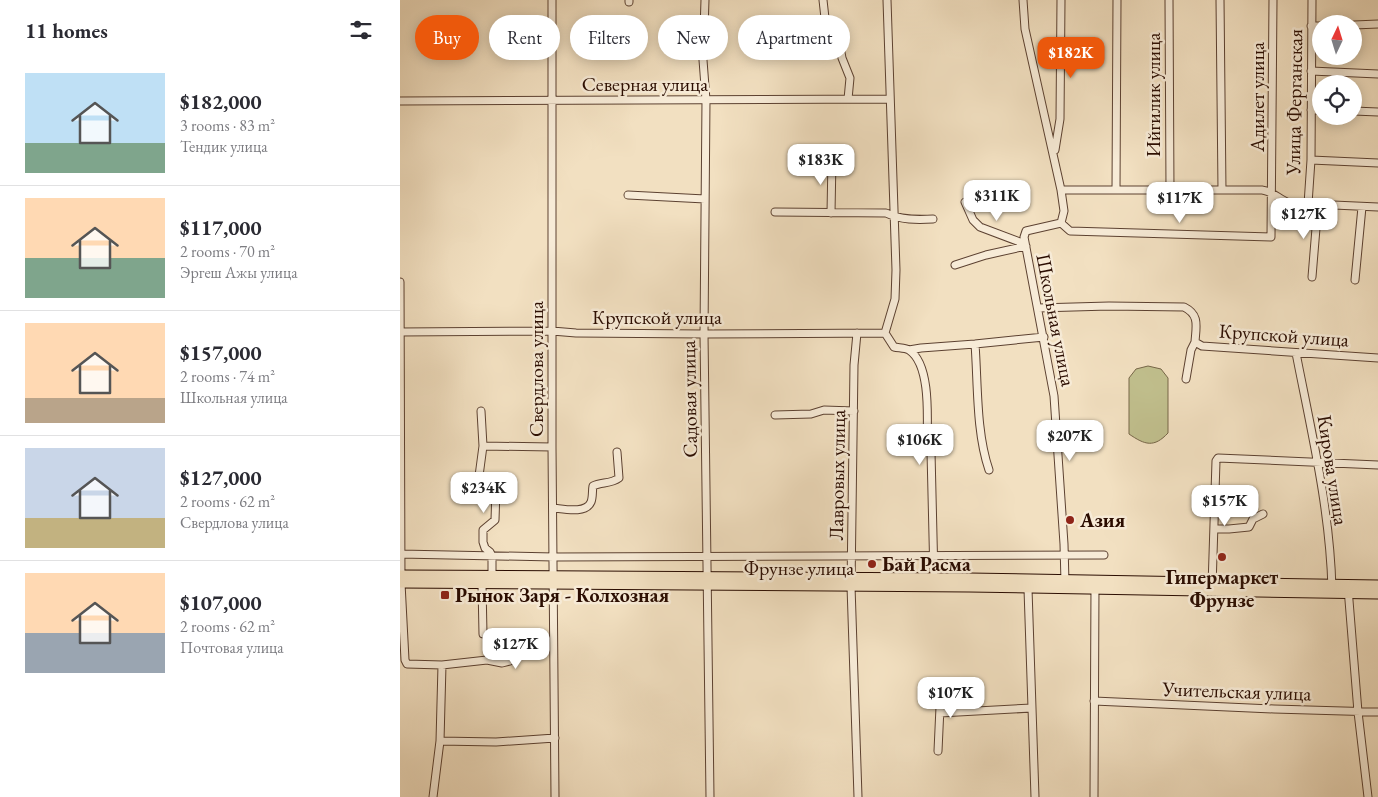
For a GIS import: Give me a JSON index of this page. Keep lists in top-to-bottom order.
{
  "streets": {
    "main road": ["Фрунзе улица"],
    "street": [
      "Северная улица",
      "Ийгилик улица",
      "Адилет улица",
      "Улица Ферганская",
      "Крупской улица",
      "Школьная улица",
      "Свердлова улица",
      "Садовая улица",
      "Кирова улица",
      "Лавровых улица",
      "Учительская улица"
    ]
  },
  "crossings": [
    ["Северная улица", "Свердлова улица"],
    ["Северная улица", "Садовая улица"],
    ["Адилет улица", "Школьная улица"],
    ["Крупской улица", "Школьная улица"],
    ["Крупской улица", "Свердлова улица"],
    ["Крупской улица", "Садовая улица"],
    ["Крупской улица", "Кирова улица"],
    ["Крупской улица", "Лавровых улица"],
    ["Школьная улица", "Фрунзе улица"],
    ["Свердлова улица", "Фрунзе улица"],
    ["Садовая улица", "Фрунзе улица"],
    ["Кирова улица", "Фрунзе улица"],
    ["Лавровых улица", "Фрунзе улица"]
  ],
  "places": {
    "other": ["Азия", "Гипермаркет Фрунзе", "Бай Расма"],
    "transit": ["Рынок Заря - Колхозная"]
  },
  "north": "top",
  "page": {
    "heading": "11 homes",
    "chip": [
      "Buy",
      "Rent",
      "Filters",
      "New",
      "Apartment"
    ],
    "price": [
      "$182K",
      "$183K",
      "$311K",
      "$117K",
      "$127K",
      "$207K",
      "$106K",
      "$234K",
      "$157K",
      "$127K",
      "$107K"
    ],
    "list": [
      {
        "name": "$182,000",
        "note": "3 rooms · 83 m² · Тендик улица"
      },
      {
        "name": "$117,000",
        "note": "2 rooms · 70 m² · Эргеш Ажы улица"
      },
      {
        "name": "$157,000",
        "note": "2 rooms · 74 m² · Школьная улица"
      },
      {
        "name": "$127,000",
        "note": "2 rooms · 62 m² · Свердлова улица"
      },
      {
        "name": "$107,000",
        "note": "2 rooms · 62 m² · Почтовая улица"
      }
    ]
  }
}
